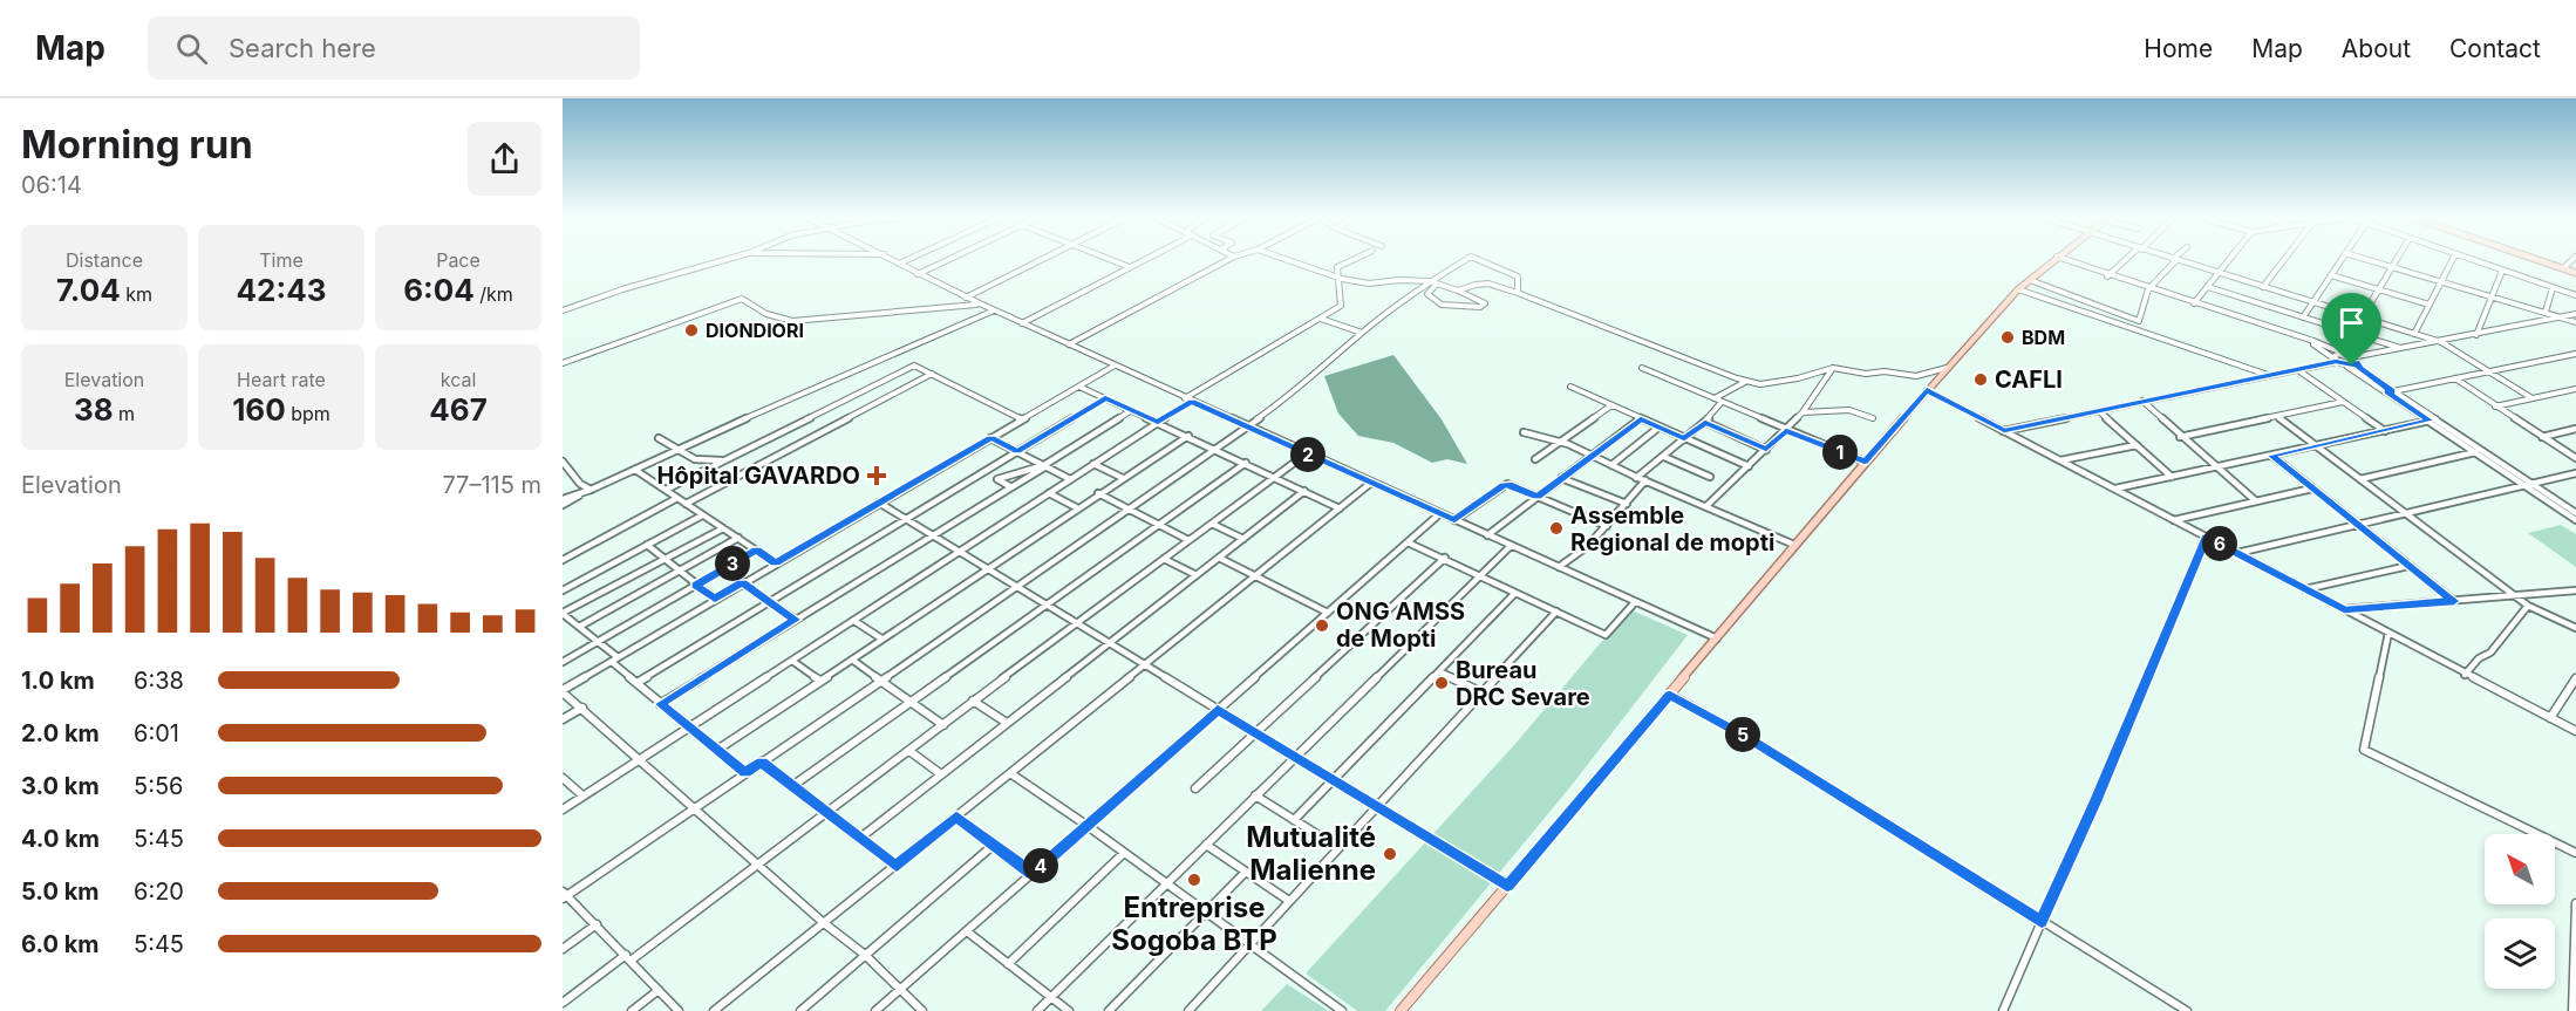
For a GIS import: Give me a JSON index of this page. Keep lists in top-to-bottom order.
{
  "places": {
    "other": [
      "DIONDIORI",
      "BDM",
      "CAFLI",
      "Assemble Regional de mopti",
      "ONG AMSS de Mopti",
      "Bureau DRC Sevare",
      "Mutualité Malienne",
      "Entreprise Sogoba BTP"
    ],
    "health": ["Hôpital GAVARDO"]
  },
  "north": "top left",
  "page": {
    "header": "Map",
    "search": "Search here",
    "nav": [
      "Home",
      "Map",
      "About",
      "Contact"
    ],
    "heading": ["Morning run", "06:14"],
    "stats": [
      ["Distance", "7.04 km"],
      ["Time", "42:43"],
      ["Pace", "6:04 /km"],
      ["Elevation", "38 m"],
      ["Heart rate", "160 bpm"],
      ["kcal", "467"]
    ],
    "pins": [
      "1",
      "2",
      "6",
      "3",
      "5",
      "4"
    ],
    "chart": ["Elevation", "77–115 m"],
    "list": [
      {
        "name": "1.0 km",
        "note": "6:38"
      },
      {
        "name": "2.0 km",
        "note": "6:01"
      },
      {
        "name": "3.0 km",
        "note": "5:56"
      },
      {
        "name": "4.0 km",
        "note": "5:45"
      },
      {
        "name": "5.0 km",
        "note": "6:20"
      },
      {
        "name": "6.0 km",
        "note": "5:45"
      }
    ]
  }
}
